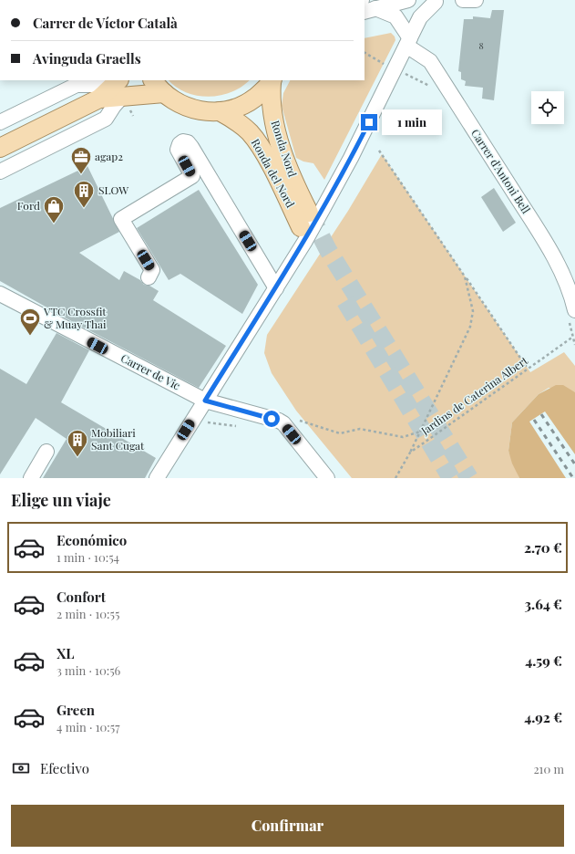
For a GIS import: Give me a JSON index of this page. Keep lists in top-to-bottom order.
{
  "streets": {
    "main road": ["Ronda Nord", "Ronda del Nord"],
    "street": ["Carrer d'Antoni Bell", "Carrer de Vic"],
    "path": ["Jardins de Caterina Albert"]
  },
  "crossings": [
    ["Ronda Nord", "Ronda del Nord"]
  ],
  "places": {
    "office": ["agap2"],
    "building": ["SLOW", "Mobiliari Sant Cugat"],
    "shop": ["Ford"],
    "sports": ["VTC Crossfit & Muay Thai"]
  },
  "house_numbers": ["8"],
  "page": {
    "banner": ["Carrer de Víctor Català", "Avinguda Graells"],
    "bubble": "1 min",
    "heading": "Elige un viaje",
    "list": [
      {
        "name": "Económico",
        "note": "1 min · 10:54",
        "value": "2.70 €"
      },
      {
        "name": "Confort",
        "note": "2 min · 10:55",
        "value": "3.64 €"
      },
      {
        "name": "XL",
        "note": "3 min · 10:56",
        "value": "4.59 €"
      },
      {
        "name": "Green",
        "note": "4 min · 10:57",
        "value": "4.92 €"
      }
    ],
    "pay": ["Efectivo", "210 m"],
    "buttons": "Confirmar"
  }
}
